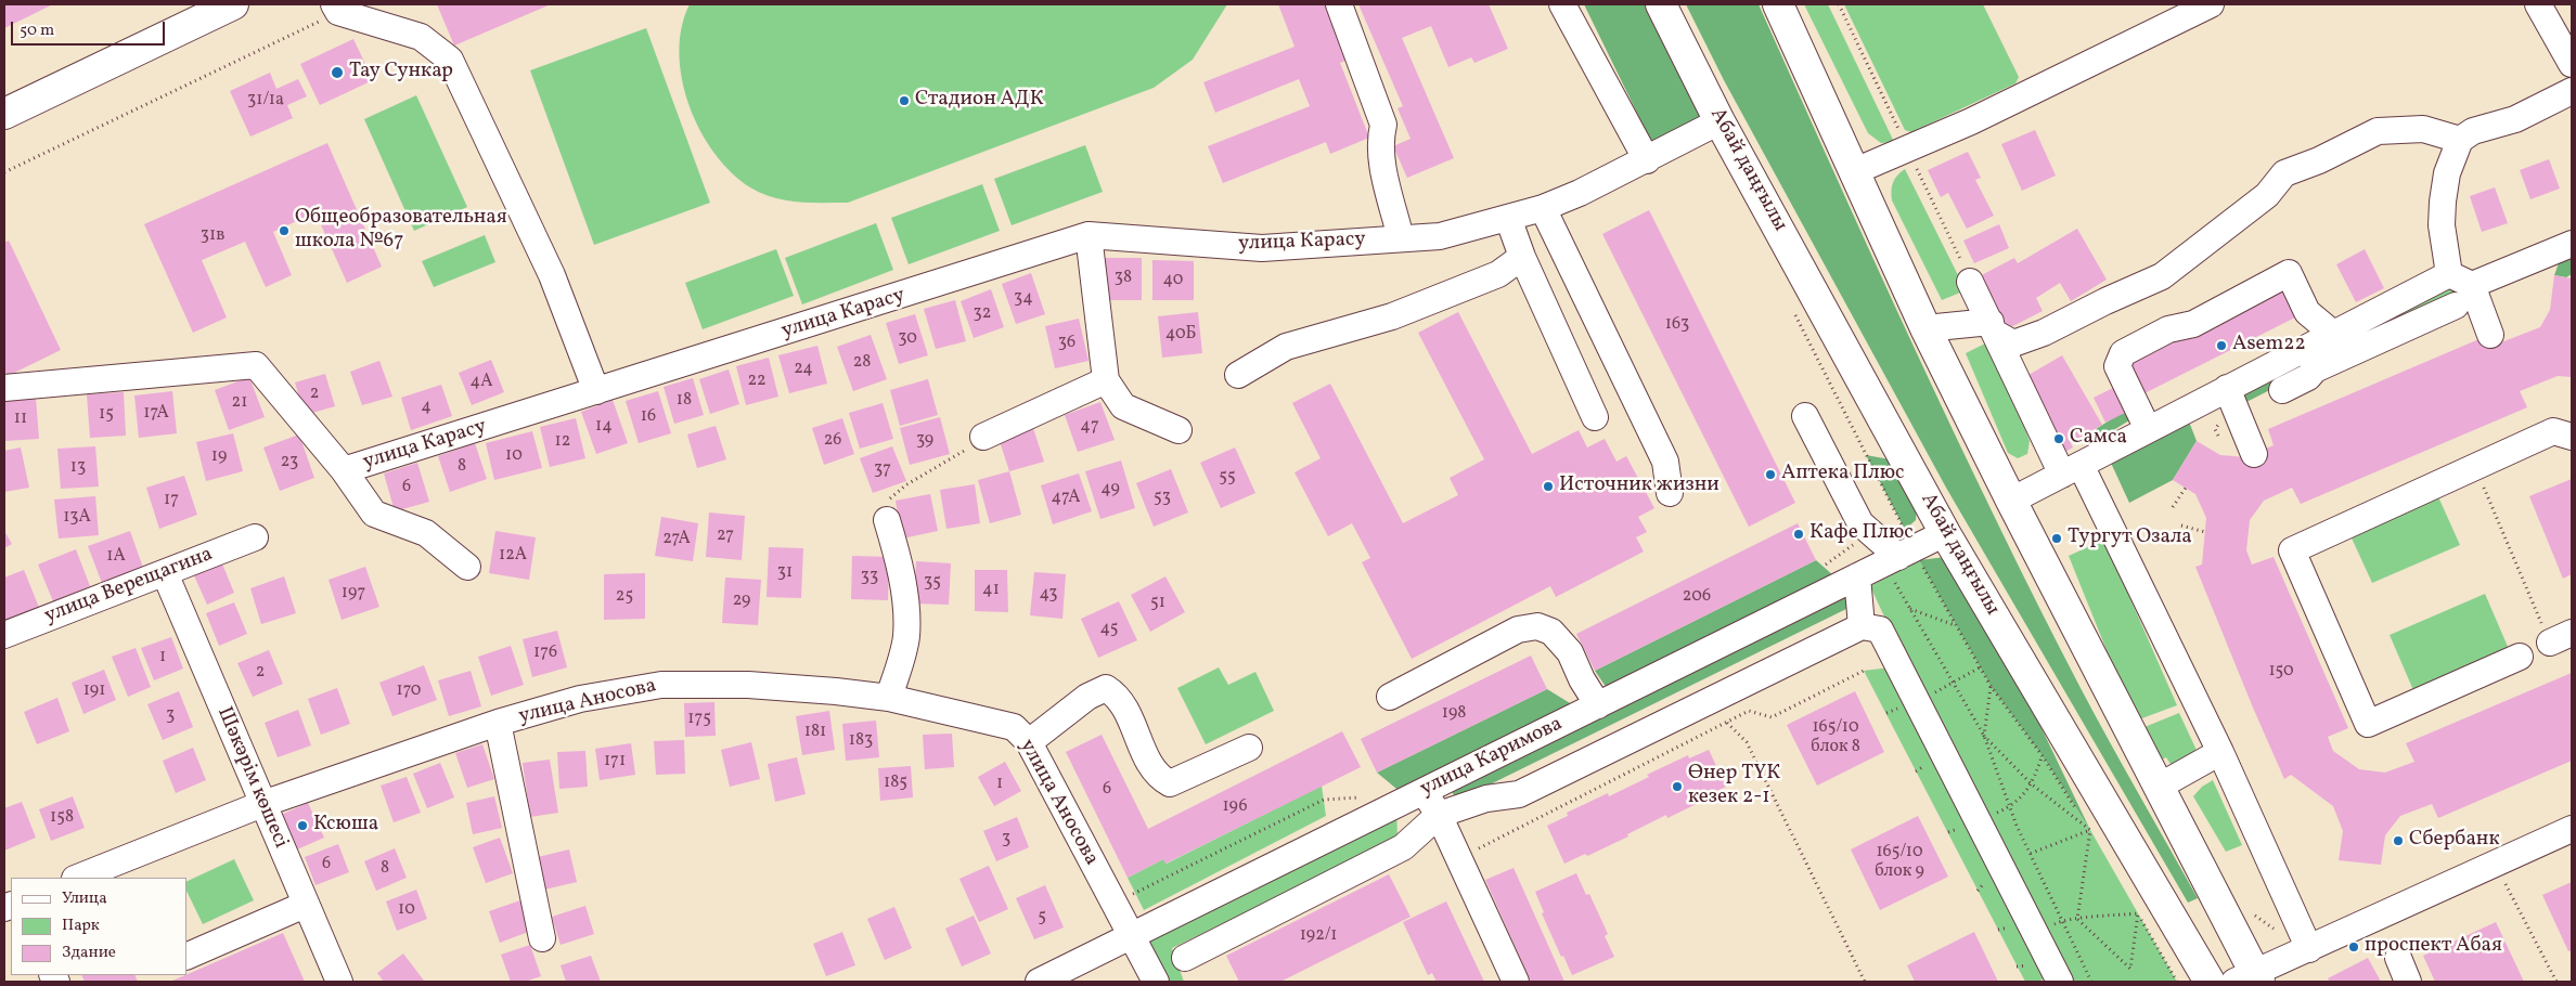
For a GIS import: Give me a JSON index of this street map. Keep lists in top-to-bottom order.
{
  "streets": {
    "main road": ["Абай даңғылы"],
    "street": [
      "улица Карасу",
      "улица Верещагина",
      "улица Аносова",
      "улица Каримова",
      "Шәкәрім көшесі"
    ]
  },
  "crossings": [
    ["Абай даңғылы", "улица Карасу"],
    ["Абай даңғылы", "улица Каримова"],
    ["улица Верещагина", "Шәкәрім көшесі"],
    ["улица Аносова", "улица Каримова"],
    ["улица Аносова", "Шәкәрім көшесі"]
  ],
  "places": [
    "Тау Сункар",
    "Стадион АДК",
    "Общеобразовательная школа №67",
    "Asem22",
    "Самса",
    "Аптека Плюс",
    "Источник жизни",
    "Кафе Плюс",
    "Тургут Озала",
    "Өнер ТҮК кезек 2-1",
    "Ксюша",
    "Сбербанк",
    "проспект Абая"
  ],
  "house_numbers": [
    "31/1а",
    "31в",
    "38",
    "40",
    "34",
    "32",
    "163",
    "40Б",
    "30",
    "36",
    "28",
    "24",
    "22",
    "4А",
    "2",
    "18",
    "21",
    "4",
    "17А",
    "15",
    "16",
    "11",
    "14",
    "47",
    "26",
    "39",
    "12",
    "10",
    "19",
    "23",
    "8",
    "13",
    "37",
    "55",
    "6",
    "49",
    "47А",
    "53",
    "17",
    "13А",
    "27",
    "27А",
    "12А",
    "1А",
    "31",
    "33",
    "35",
    "41",
    "197",
    "43",
    "25",
    "206",
    "29",
    "51",
    "45",
    "176",
    "1",
    "150",
    "2",
    "191",
    "170",
    "198",
    "3",
    "175",
    "165/10 блок 8",
    "181",
    "183",
    "171",
    "185",
    "1",
    "6",
    "196",
    "158",
    "3",
    "165/10 блок 9",
    "6",
    "8",
    "10",
    "5",
    "192/1"
  ],
  "legend": ["Улица", "Парк", "Здание"],
  "scale_bar": "50 m"
}
